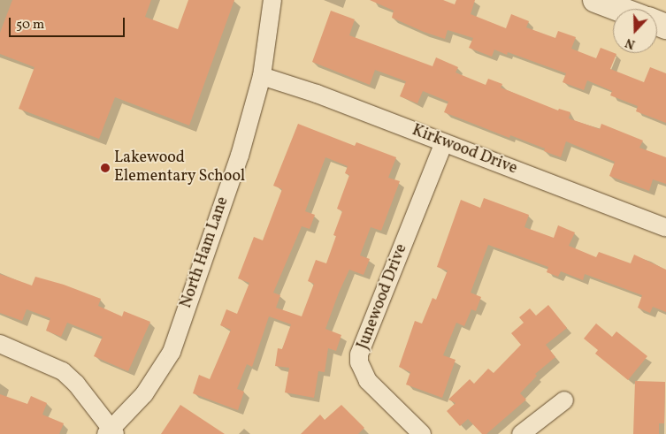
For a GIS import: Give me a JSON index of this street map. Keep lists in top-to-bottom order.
{
  "streets": {
    "street": ["Kirkwood Drive", "North Ham Lane", "Junewood Drive"]
  },
  "crossings": [
    ["Kirkwood Drive", "North Ham Lane"],
    ["Kirkwood Drive", "Junewood Drive"]
  ],
  "places": ["Lakewood Elementary School"],
  "scale_bar": "50 m",
  "north": "bottom"
}
